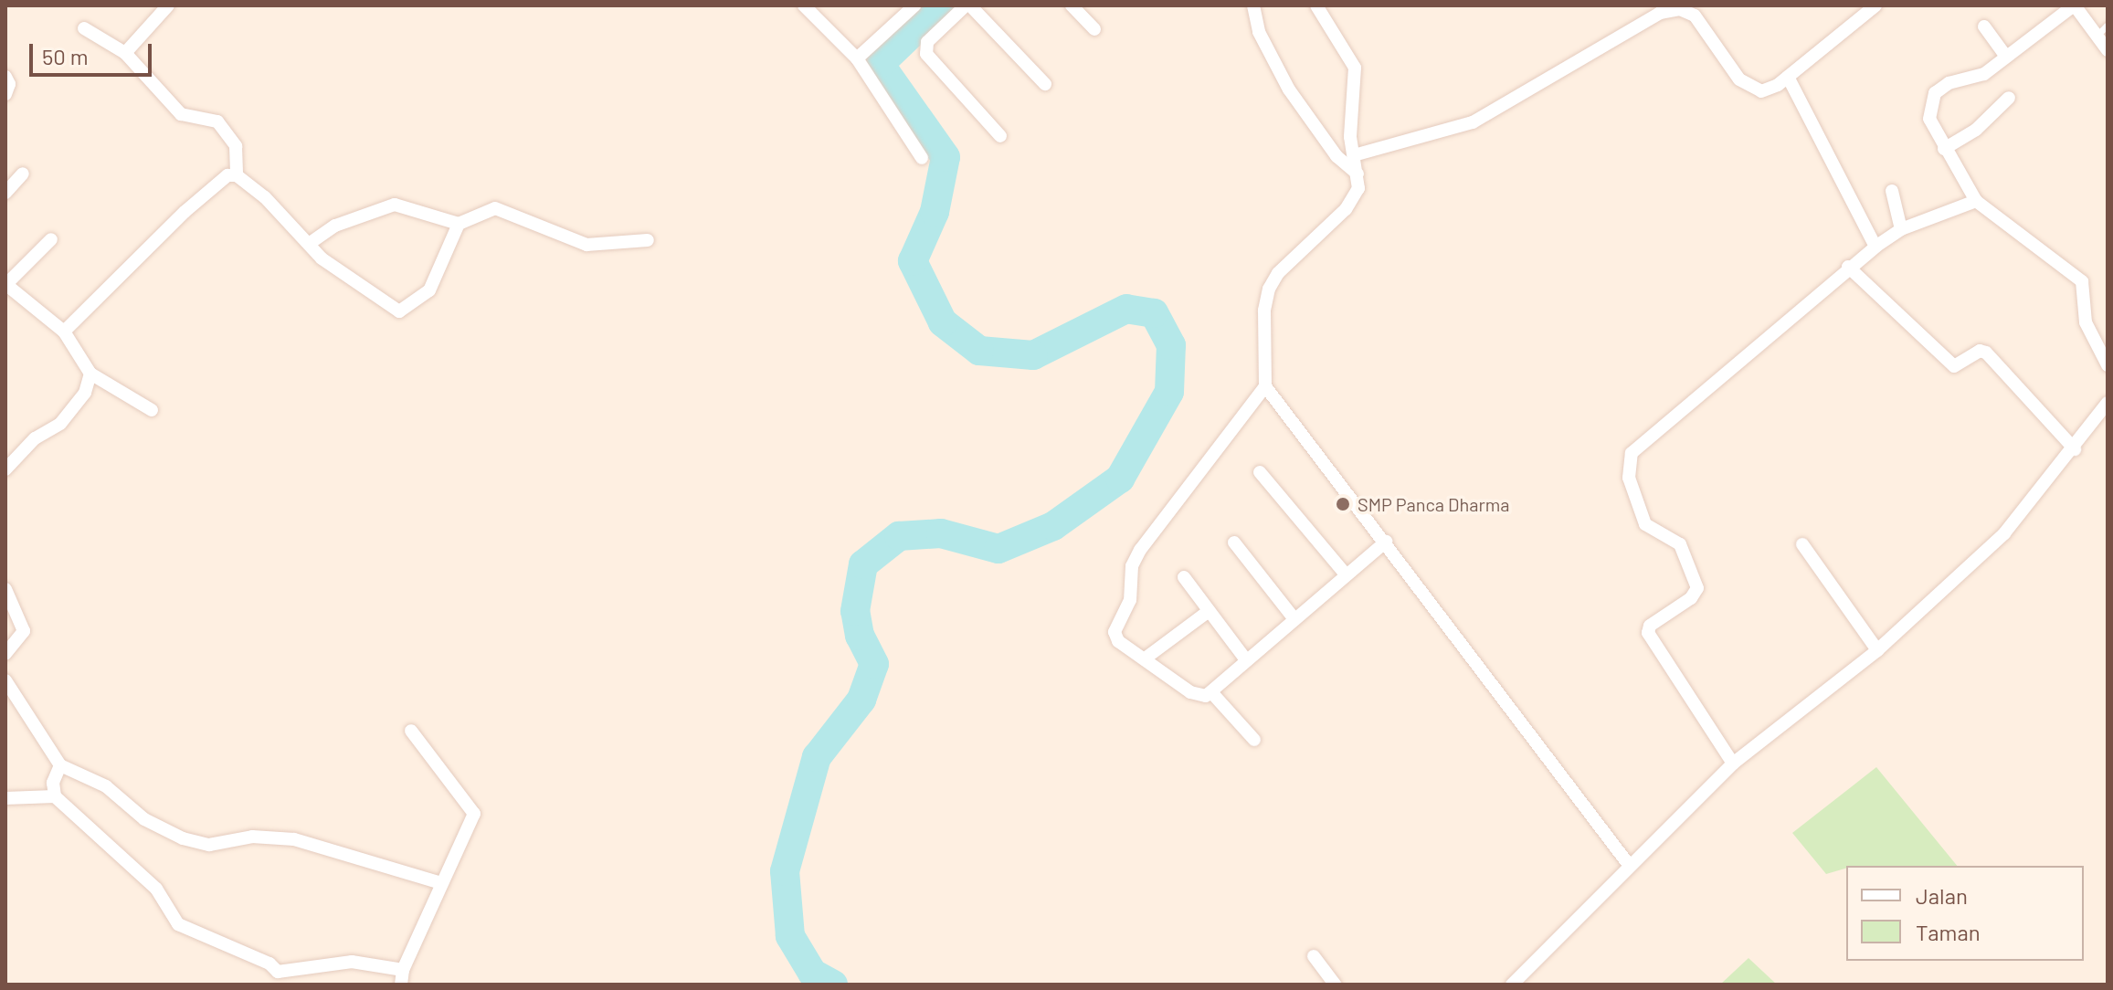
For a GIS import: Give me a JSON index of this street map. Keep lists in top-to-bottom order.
{
  "places": ["SMP Panca Dharma"],
  "legend": ["Jalan", "Taman"],
  "scale_bar": "50 m"
}
